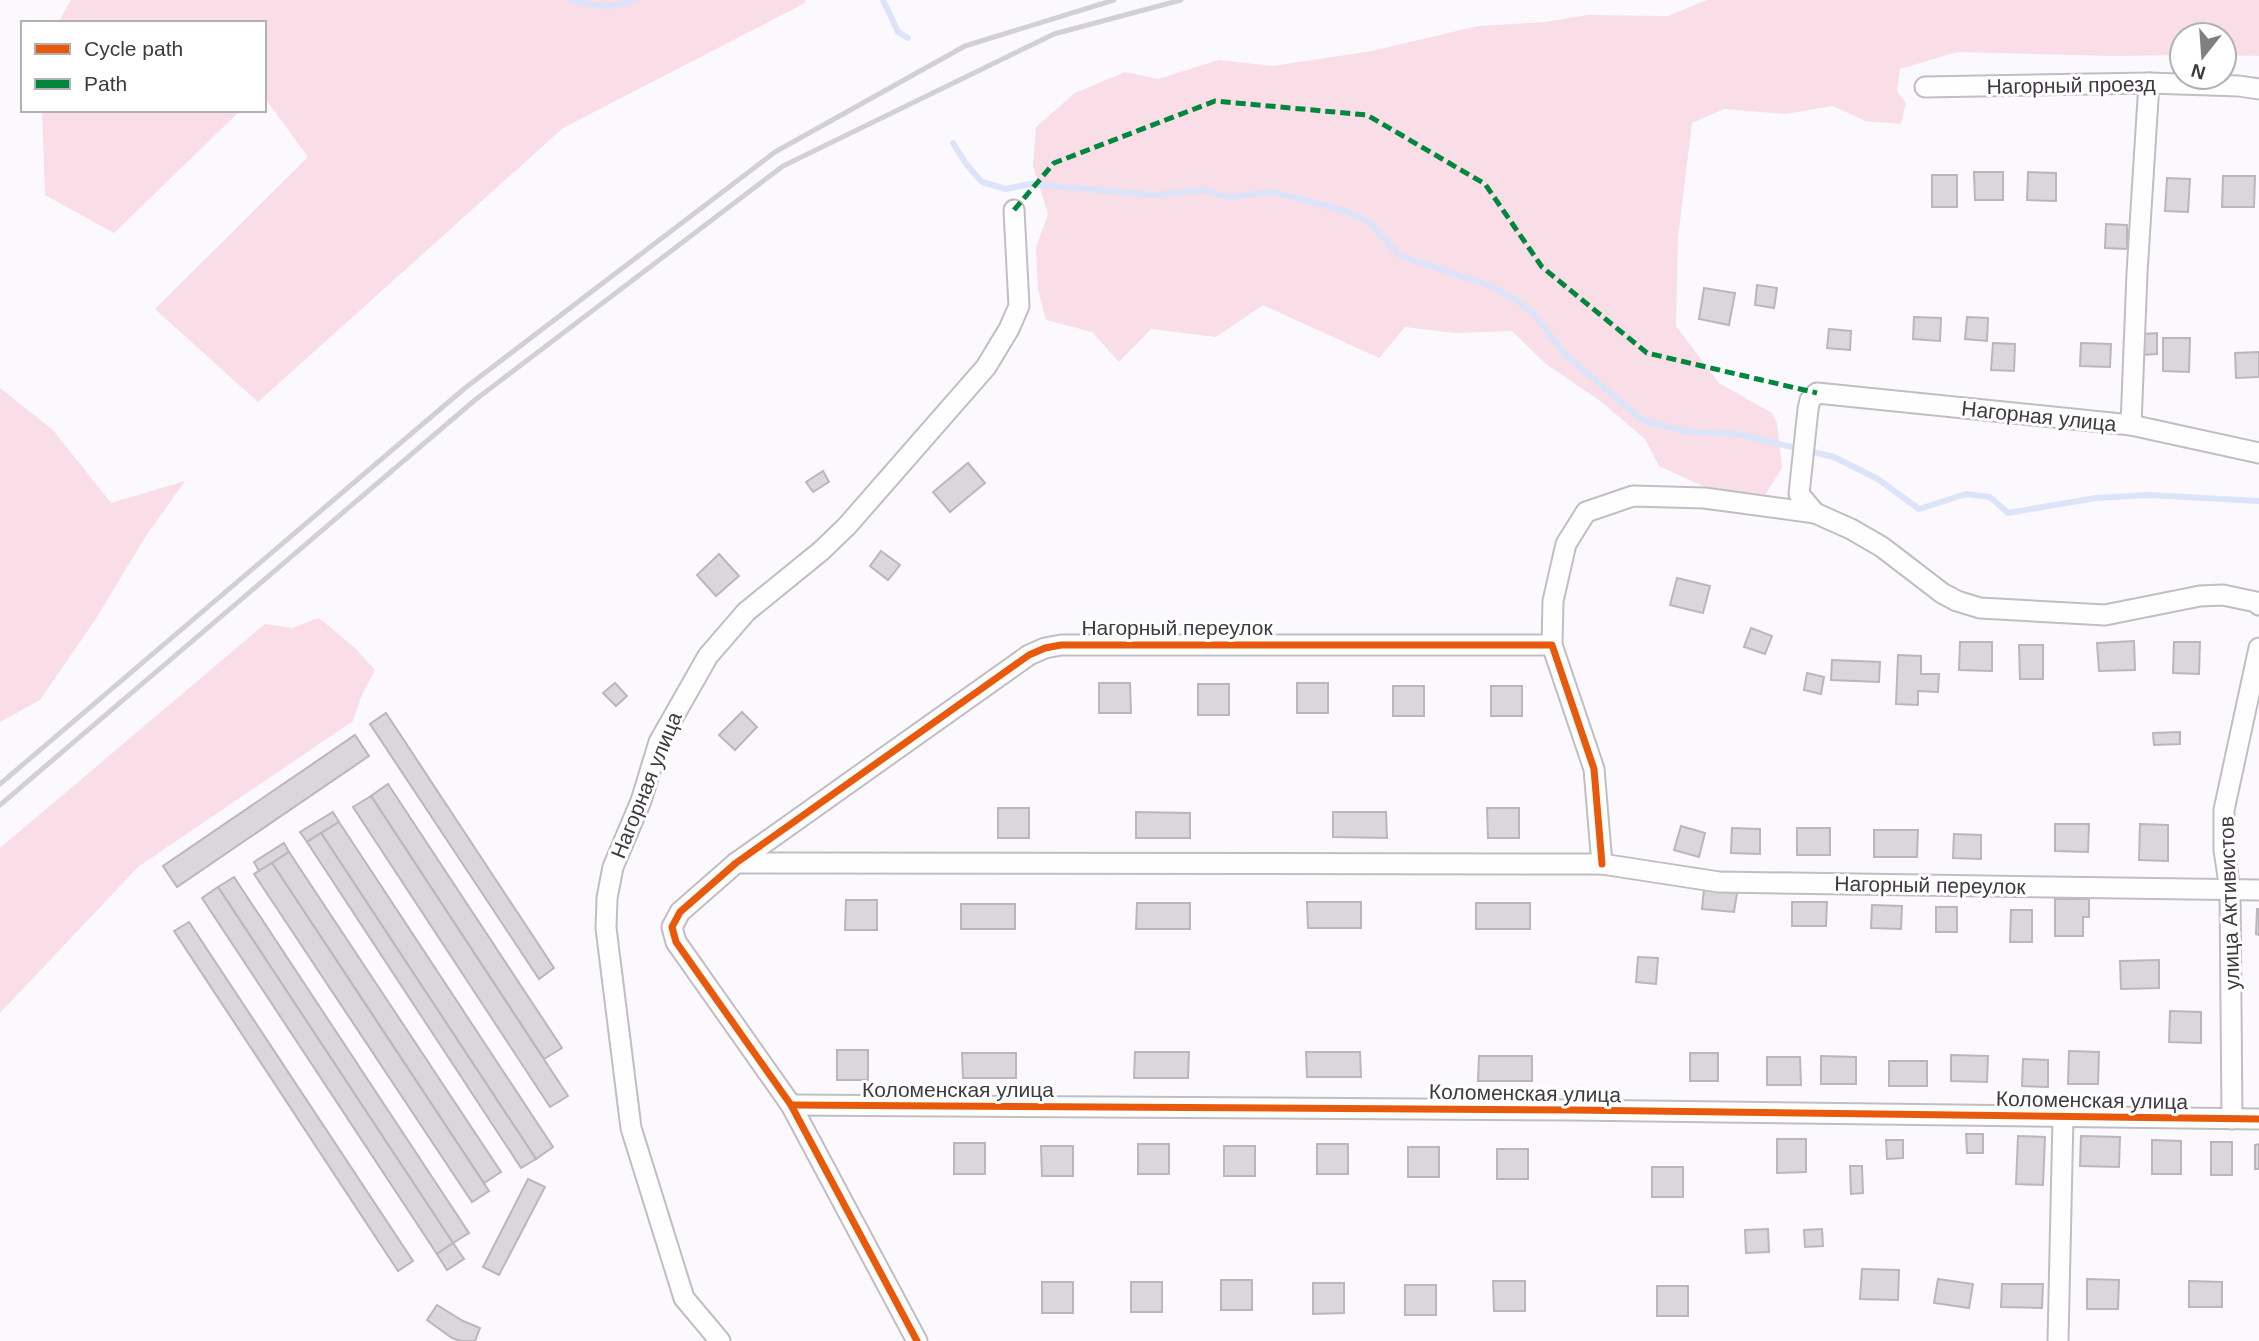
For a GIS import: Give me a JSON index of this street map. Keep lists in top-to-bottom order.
{
  "streets": {
    "street": [
      "Нагорный проезд",
      "Нагорная улица",
      "Нагорный переулок",
      "улица Активистов",
      "Коломенская улица"
    ]
  },
  "crossings": [
    ["Нагорный переулок", "улица Активистов"],
    ["Нагорный переулок", "Коломенская улица"],
    ["улица Активистов", "Коломенская улица"]
  ],
  "legend": ["Cycle path", "Path"],
  "north": "bottom"
}
